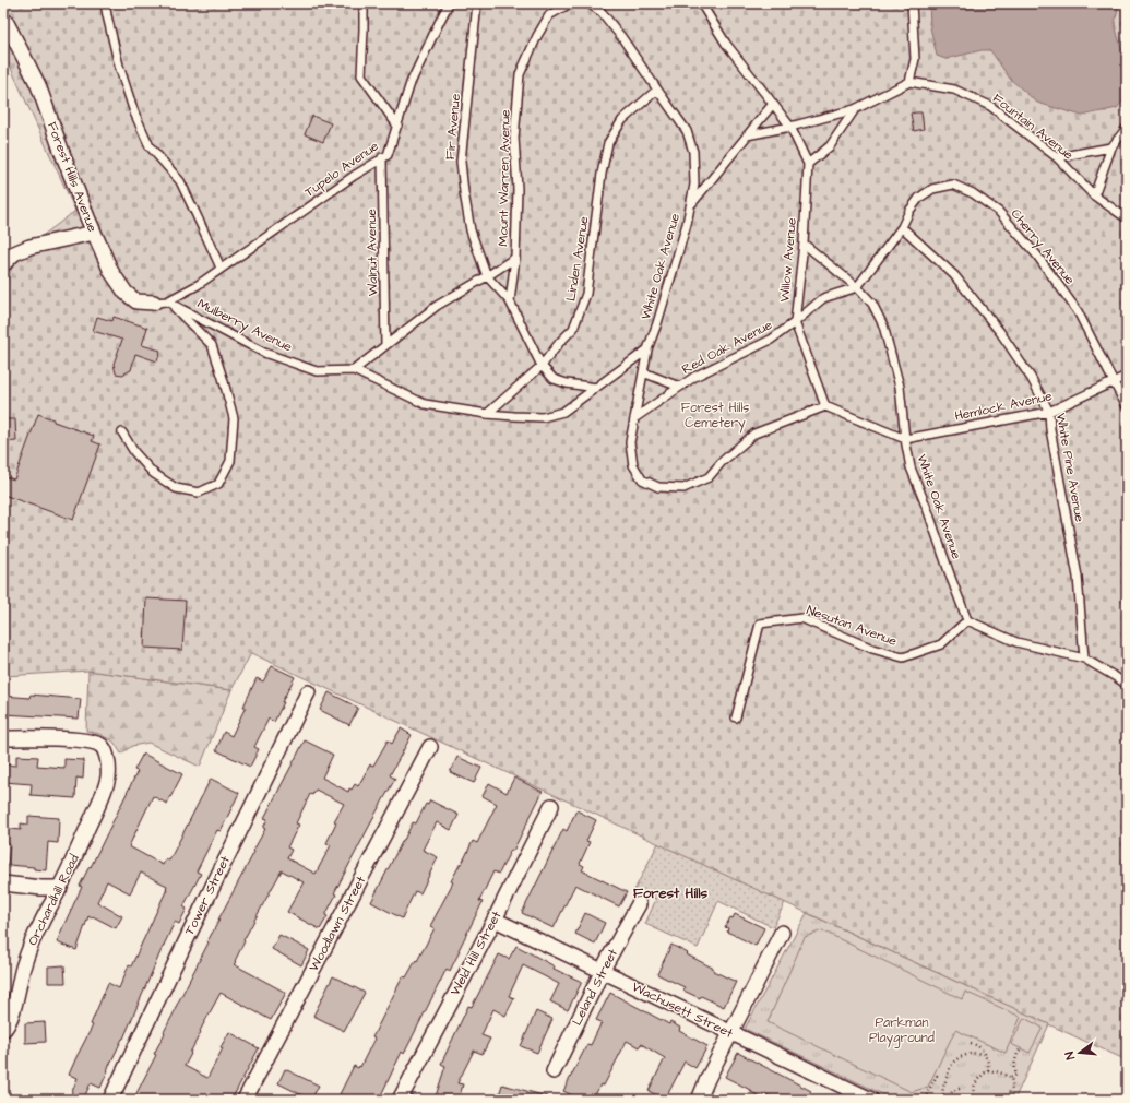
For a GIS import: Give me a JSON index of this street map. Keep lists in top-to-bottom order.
{
  "streets": {
    "street": [
      "Forest Hills Avenue",
      "Tower Street",
      "Orchardhill Road",
      "Woodlawn Street",
      "Weld Hill Street",
      "Leland Street",
      "Wachusett Street"
    ],
    "lane": [
      "Fir Avenue",
      "Fountain Avenue",
      "Tupelo Avenue",
      "Mount Warren Avenue",
      "Cherry Avenue",
      "Walnut Avenue",
      "Linden Avenue",
      "Willow Avenue",
      "White Oak Avenue",
      "Mulberry Avenue",
      "Red Oak Avenue",
      "Hemlock Avenue",
      "White Pine Avenue",
      "Nesutan Avenue"
    ]
  },
  "crossings": [
    ["Fir Avenue", "Mount Warren Avenue"],
    ["Tupelo Avenue", "Forest Hills Avenue"],
    ["Tupelo Avenue", "Walnut Avenue"],
    ["Tupelo Avenue", "Mulberry Avenue"],
    ["Forest Hills Avenue", "Mulberry Avenue"],
    ["Mount Warren Avenue", "Walnut Avenue"],
    ["Mount Warren Avenue", "Mulberry Avenue"],
    ["Cherry Avenue", "Hemlock Avenue"],
    ["Cherry Avenue", "White Pine Avenue"],
    ["Linden Avenue", "White Oak Avenue"],
    ["Linden Avenue", "Mulberry Avenue"],
    ["Willow Avenue", "White Oak Avenue"],
    ["Willow Avenue", "Red Oak Avenue"],
    ["White Oak Avenue", "Mulberry Avenue"],
    ["White Oak Avenue", "Red Oak Avenue"],
    ["White Oak Avenue", "Hemlock Avenue"],
    ["White Oak Avenue", "Nesutan Avenue"],
    ["Hemlock Avenue", "White Pine Avenue"],
    ["Weld Hill Street", "Wachusett Street"],
    ["Leland Street", "Wachusett Street"]
  ],
  "districts": ["Forest Hills"],
  "parks": ["Forest Hills Cemetery", "Parkman Playground"],
  "north": "left"
}
